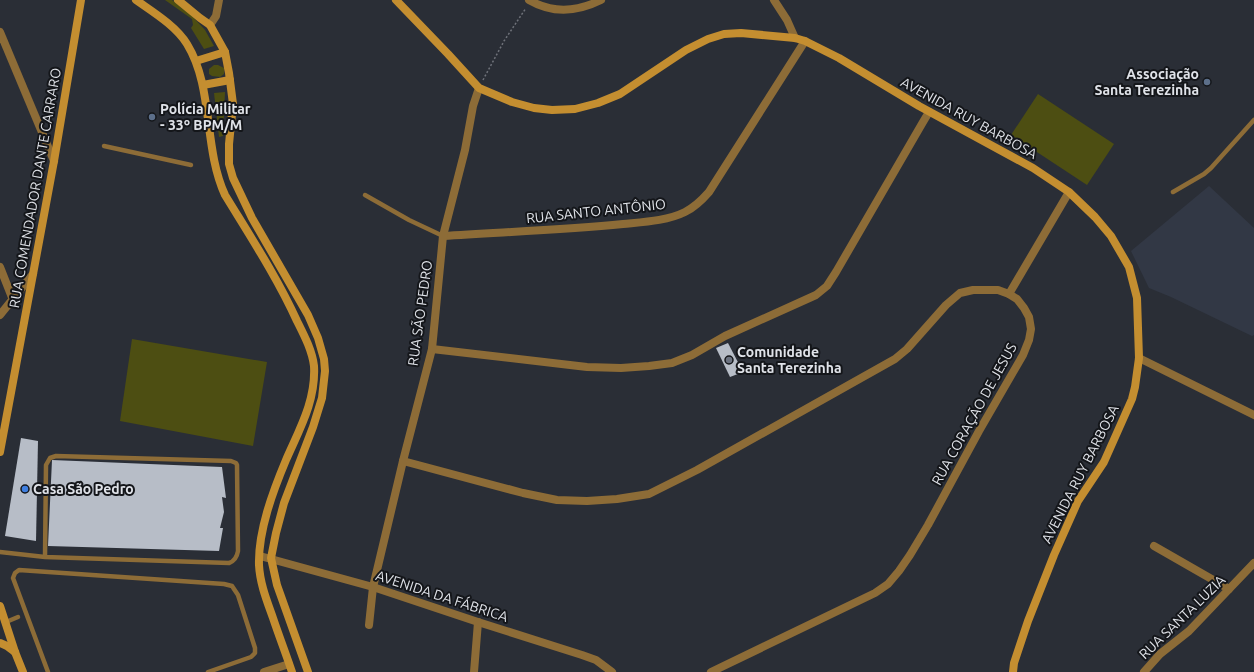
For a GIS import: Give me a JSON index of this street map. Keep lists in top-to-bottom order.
{
  "streets": {
    "street": [
      "AVENIDA RUY BARBOSA",
      "RUA COMENDADOR DANTE CARRARO",
      "RUA SANTO ANTÔNIO",
      "RUA SÃO PEDRO",
      "RUA CORAÇÃO DE JESUS",
      "AVENIDA DA FÁBRICA",
      "RUA SANTA LUZIA"
    ]
  },
  "crossings": [
    ["AVENIDA RUY BARBOSA", "RUA SANTO ANTÔNIO"],
    ["AVENIDA RUY BARBOSA", "RUA SÃO PEDRO"],
    ["RUA SANTO ANTÔNIO", "RUA SÃO PEDRO"],
    ["RUA SÃO PEDRO", "AVENIDA DA FÁBRICA"]
  ],
  "places": [
    "Associação Santa Terezinha",
    "Polícia Militar - 33º BPM/M",
    "Comunidade Santa Terezinha",
    "Casa São Pedro"
  ]
}
